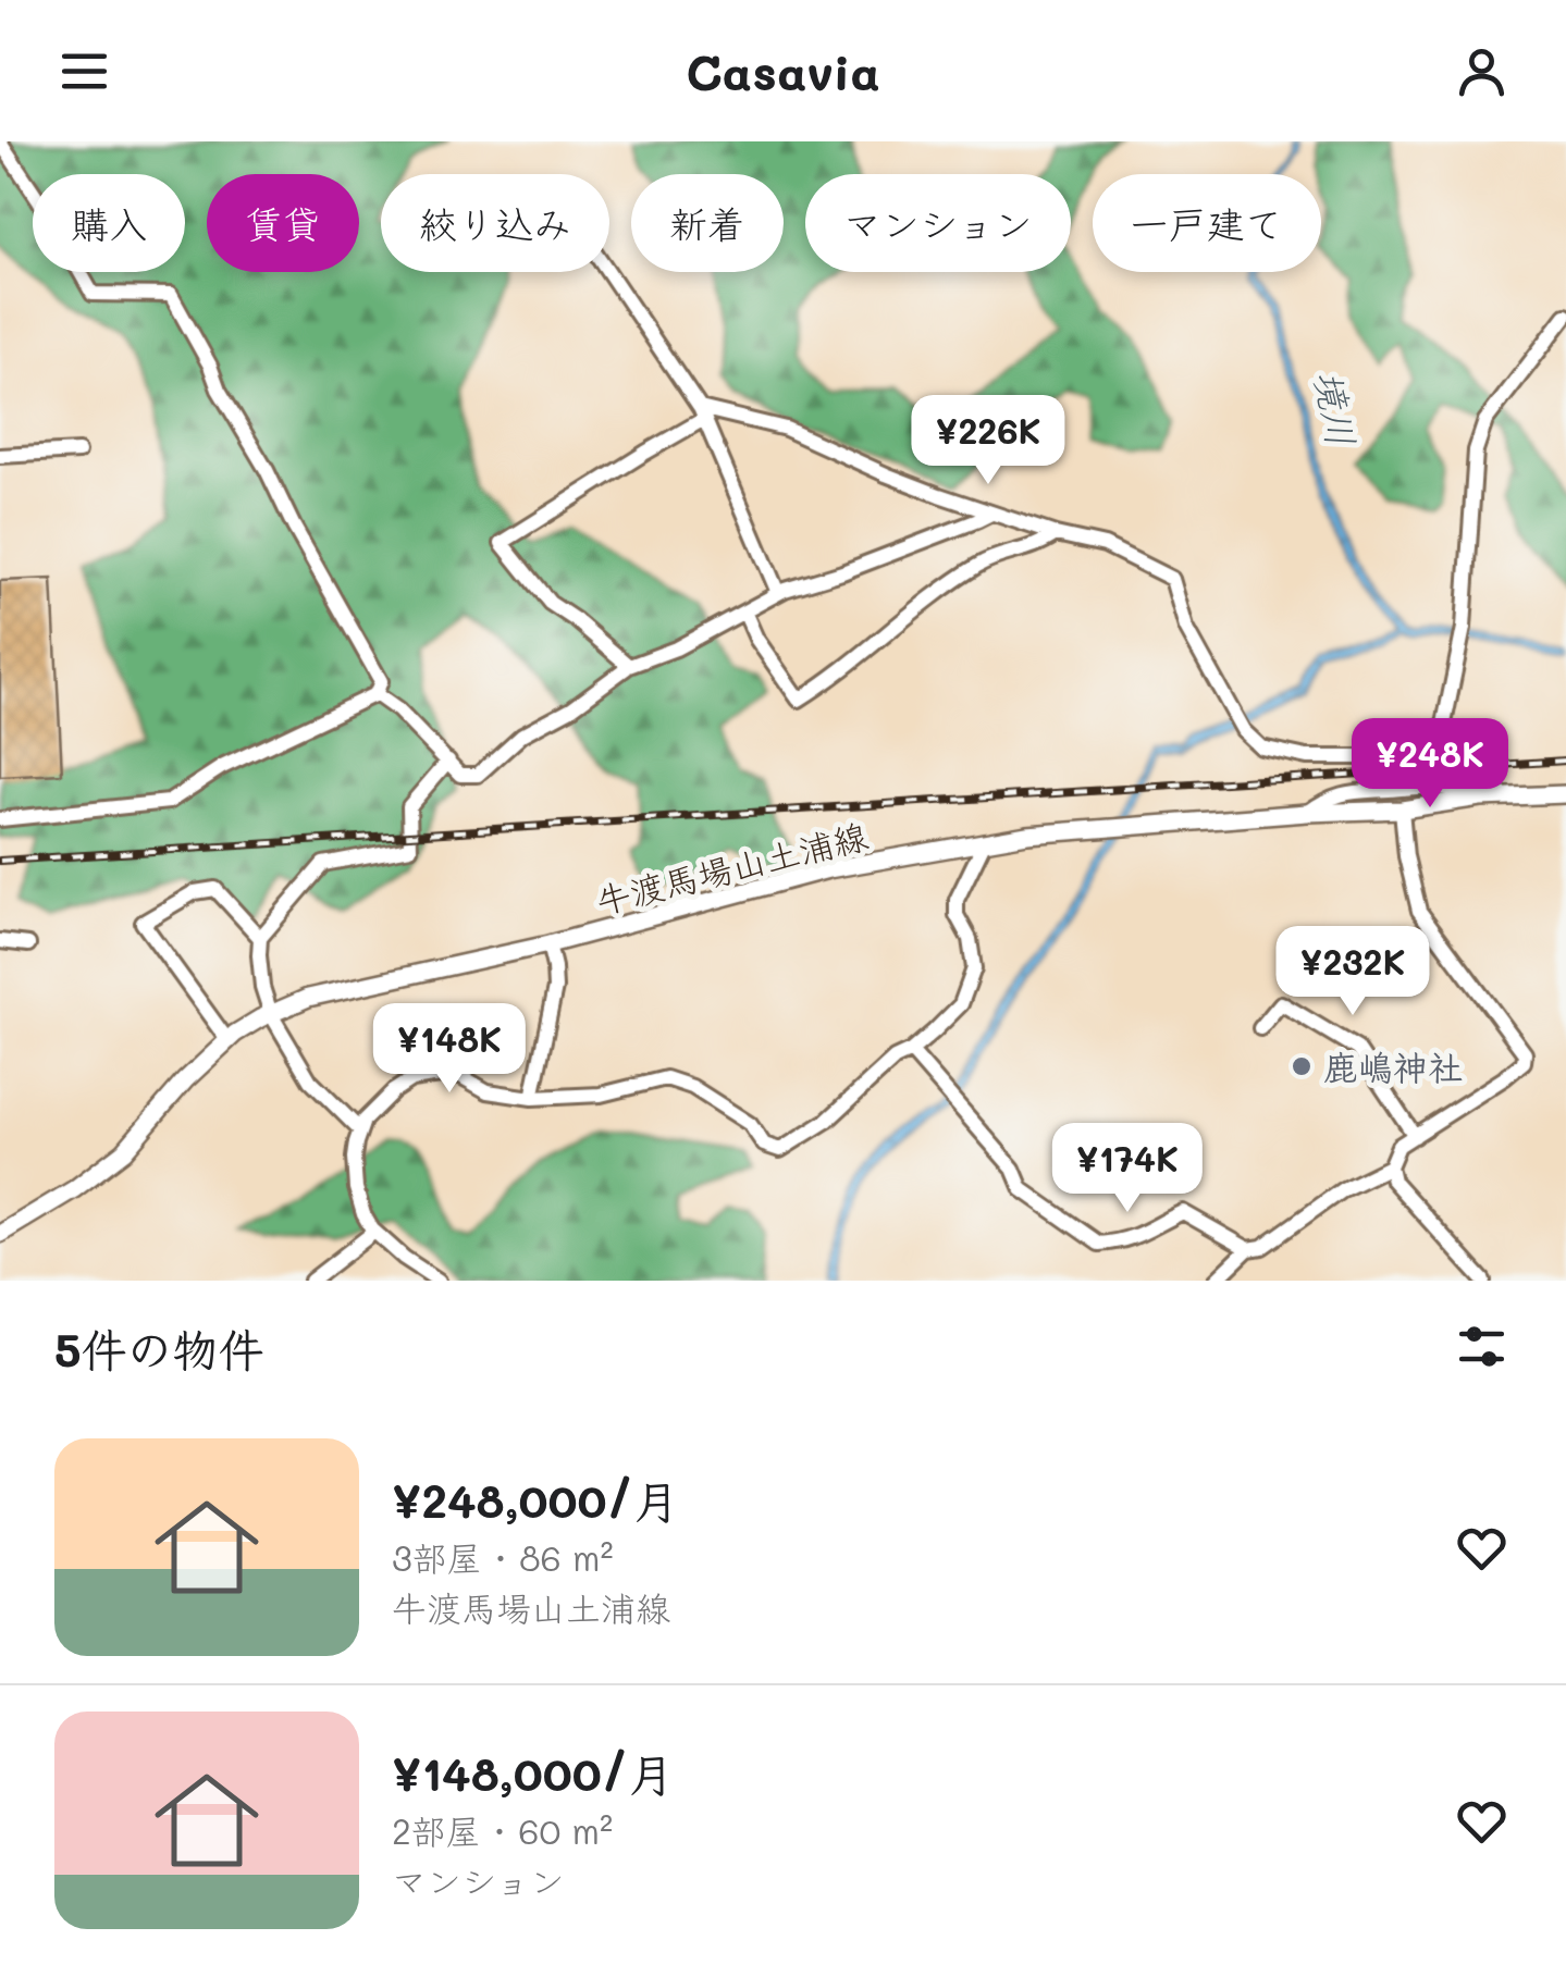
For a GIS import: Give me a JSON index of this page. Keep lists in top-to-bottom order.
{
  "streets": {
    "main road": ["牛渡馬場山土浦線"]
  },
  "water": ["境川"],
  "places": ["鹿嶋神社"],
  "page": {
    "header": "Casavia",
    "chip": [
      "購入",
      "賃貸",
      "絞り込み",
      "新着",
      "マンション",
      "一戸建て"
    ],
    "price": [
      "¥226K",
      "¥248K",
      "¥232K",
      "¥148K",
      "¥174K"
    ],
    "heading": "5件の物件",
    "list": [
      {
        "name": "¥248,000/月",
        "note": "3部屋 · 86 m² · 牛渡馬場山土浦線"
      },
      {
        "name": "¥148,000/月",
        "note": "2部屋 · 60 m² · マンション"
      }
    ]
  }
}
